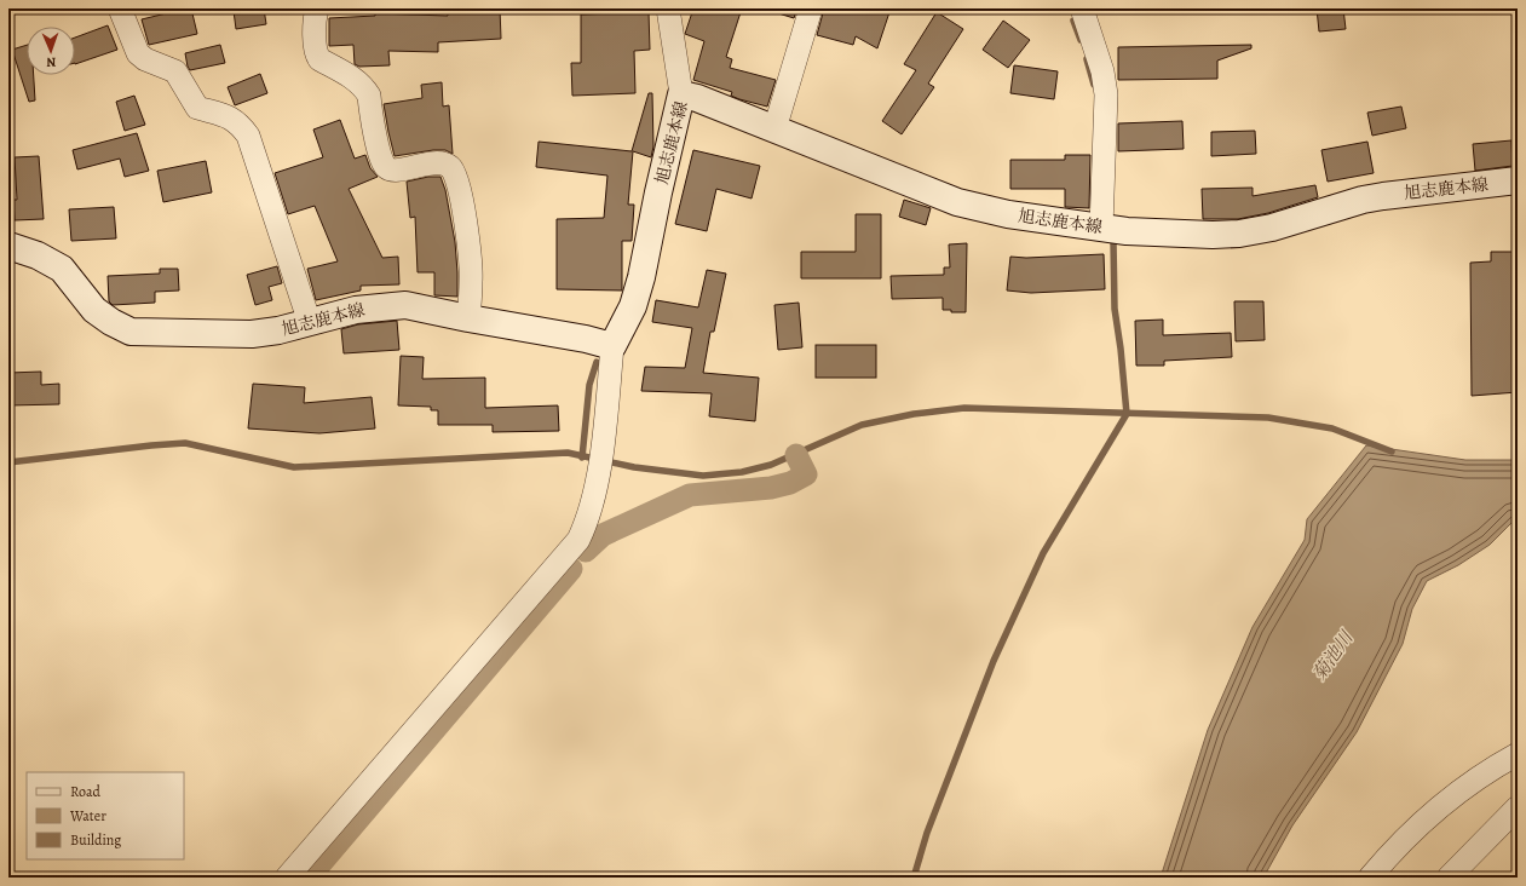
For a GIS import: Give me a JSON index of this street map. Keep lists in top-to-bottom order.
{
  "streets": {
    "main road": ["旭志鹿本線"]
  },
  "water": ["菊池川"],
  "legend": ["Road", "Water", "Building"],
  "north": "bottom"
}
